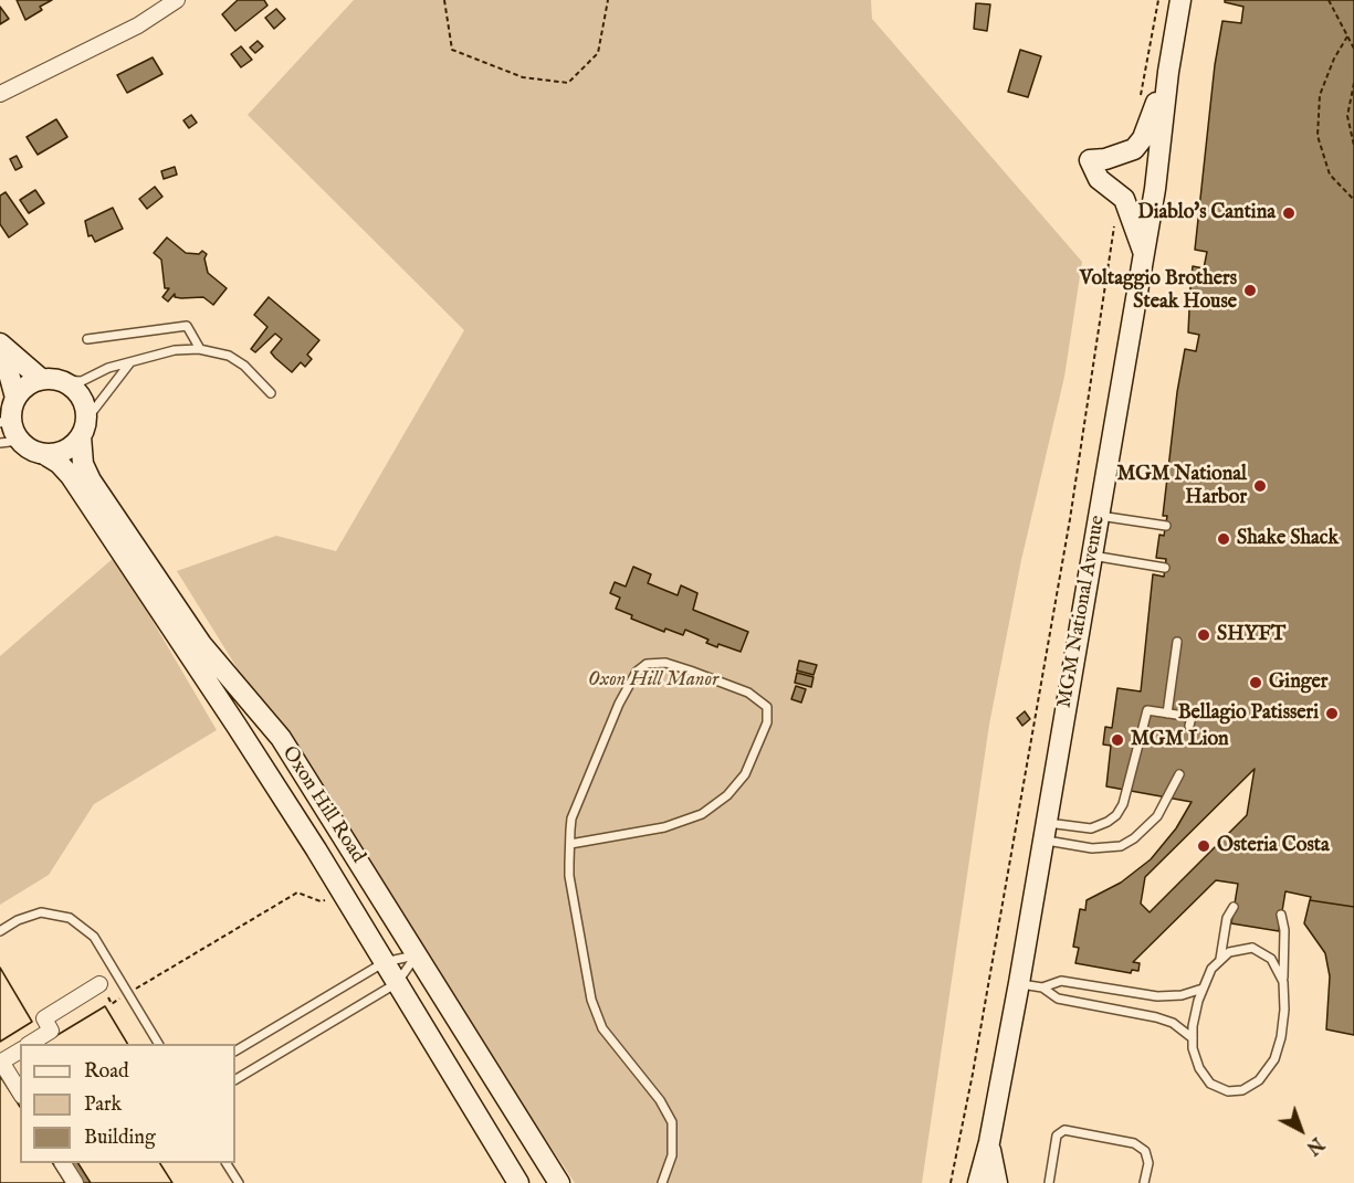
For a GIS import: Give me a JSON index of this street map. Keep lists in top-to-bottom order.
{
  "streets": {
    "main road": ["MGM National Avenue", "Oxon Hill Road"]
  },
  "parks": ["Oxon Hill Manor"],
  "places": [
    "Diablo's Cantina",
    "Voltaggio Brothers Steak House",
    "MGM National Harbor",
    "Shake Shack",
    "SHYFT",
    "Ginger",
    "Bellagio Patisseri",
    "MGM Lion",
    "Osteria Costa"
  ],
  "legend": ["Road", "Park", "Building"],
  "north": "bottom right"
}
